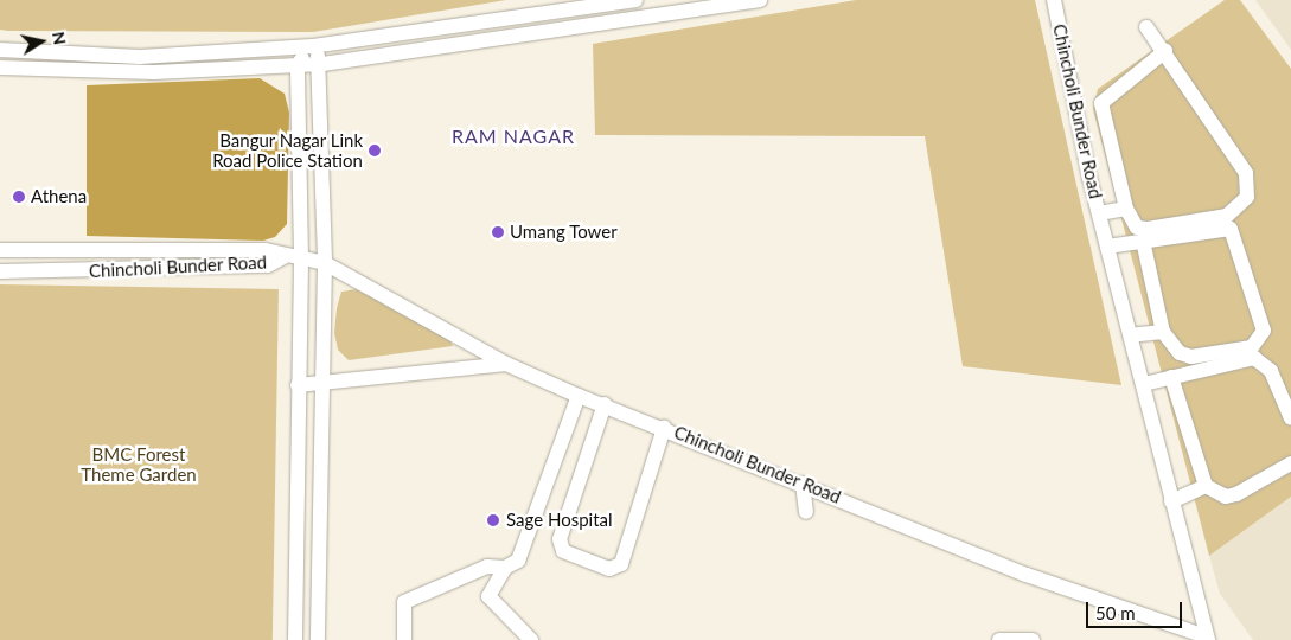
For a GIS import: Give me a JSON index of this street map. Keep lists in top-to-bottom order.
{
  "streets": {
    "street": ["Chincholi Bunder Road"]
  },
  "districts": ["RAM NAGAR"],
  "parks": ["BMC Forest Theme Garden"],
  "places": [
    "Bangur Nagar Link Road Police Station",
    "Athena",
    "Umang Tower",
    "Sage Hospital"
  ],
  "scale_bar": "50 m",
  "north": "right"
}
